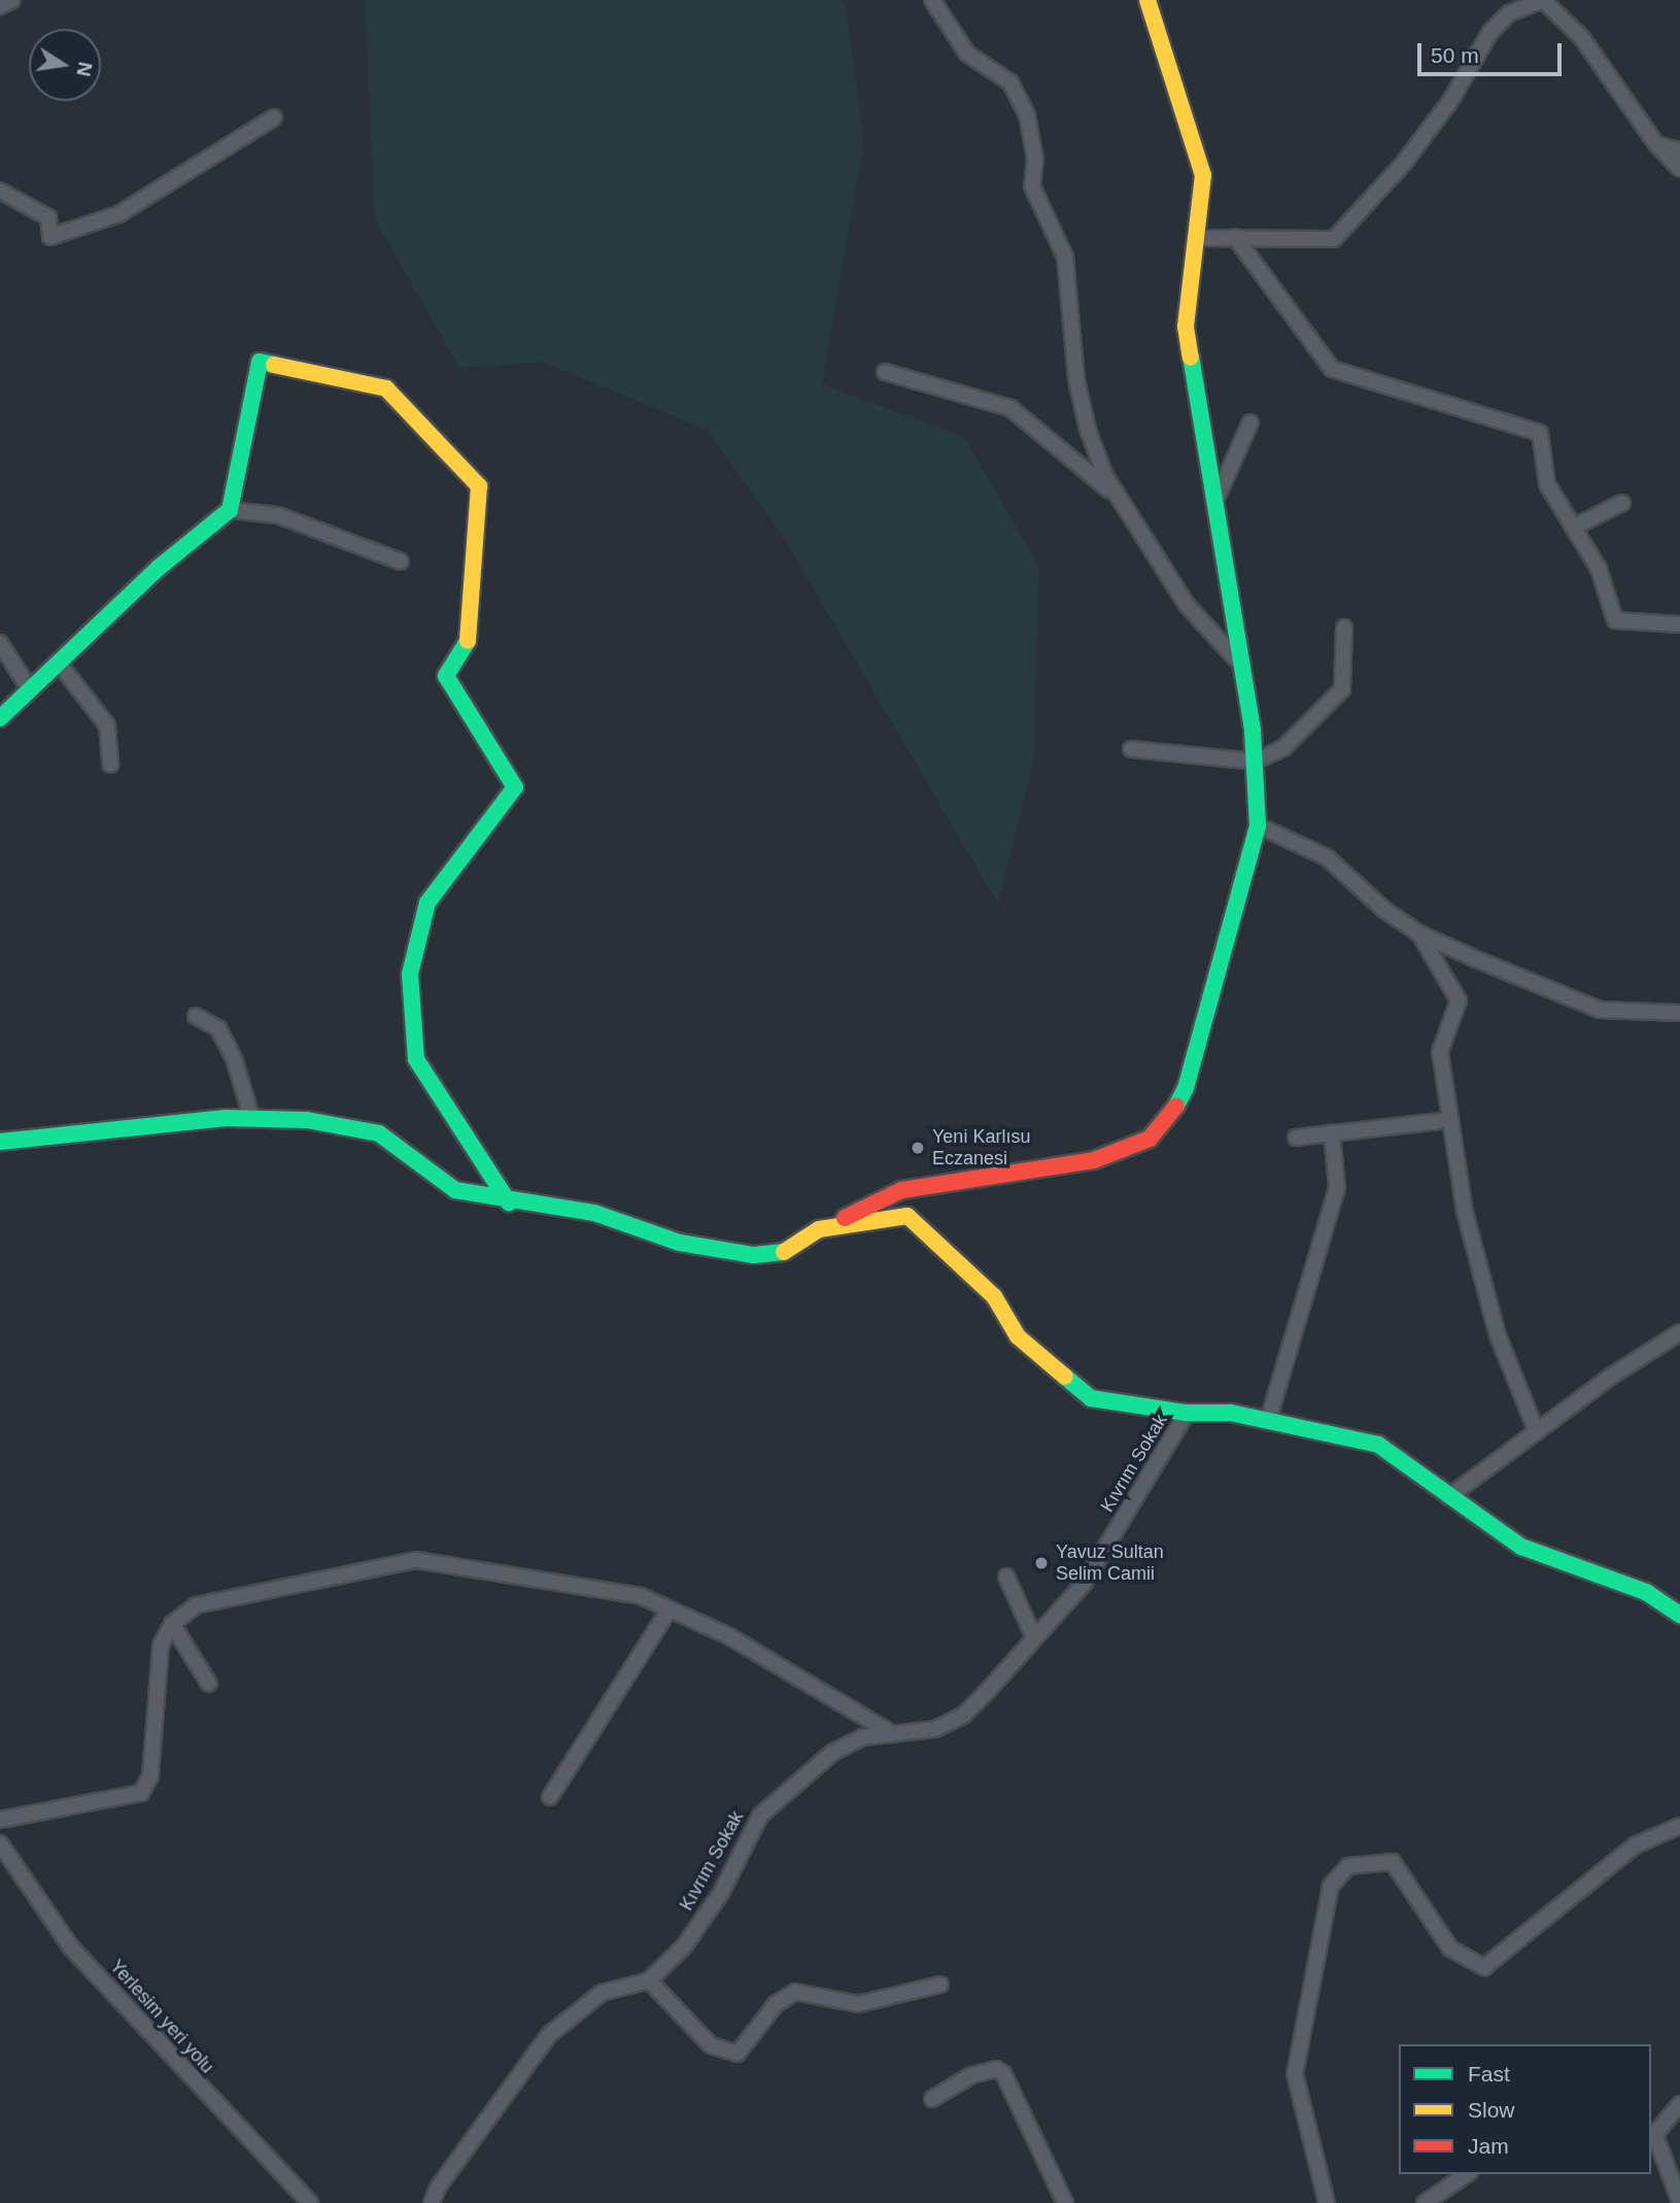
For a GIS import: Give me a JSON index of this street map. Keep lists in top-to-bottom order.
{
  "streets": {
    "street": ["Kıvrım Sokak", "Yerlesim yeri yolu"]
  },
  "places": ["Yeni Karlısu Eczanesi", "Yavuz Sultan Selim Camii"],
  "legend": ["Fast", "Slow", "Jam"],
  "scale_bar": "50 m",
  "north": "right"
}
